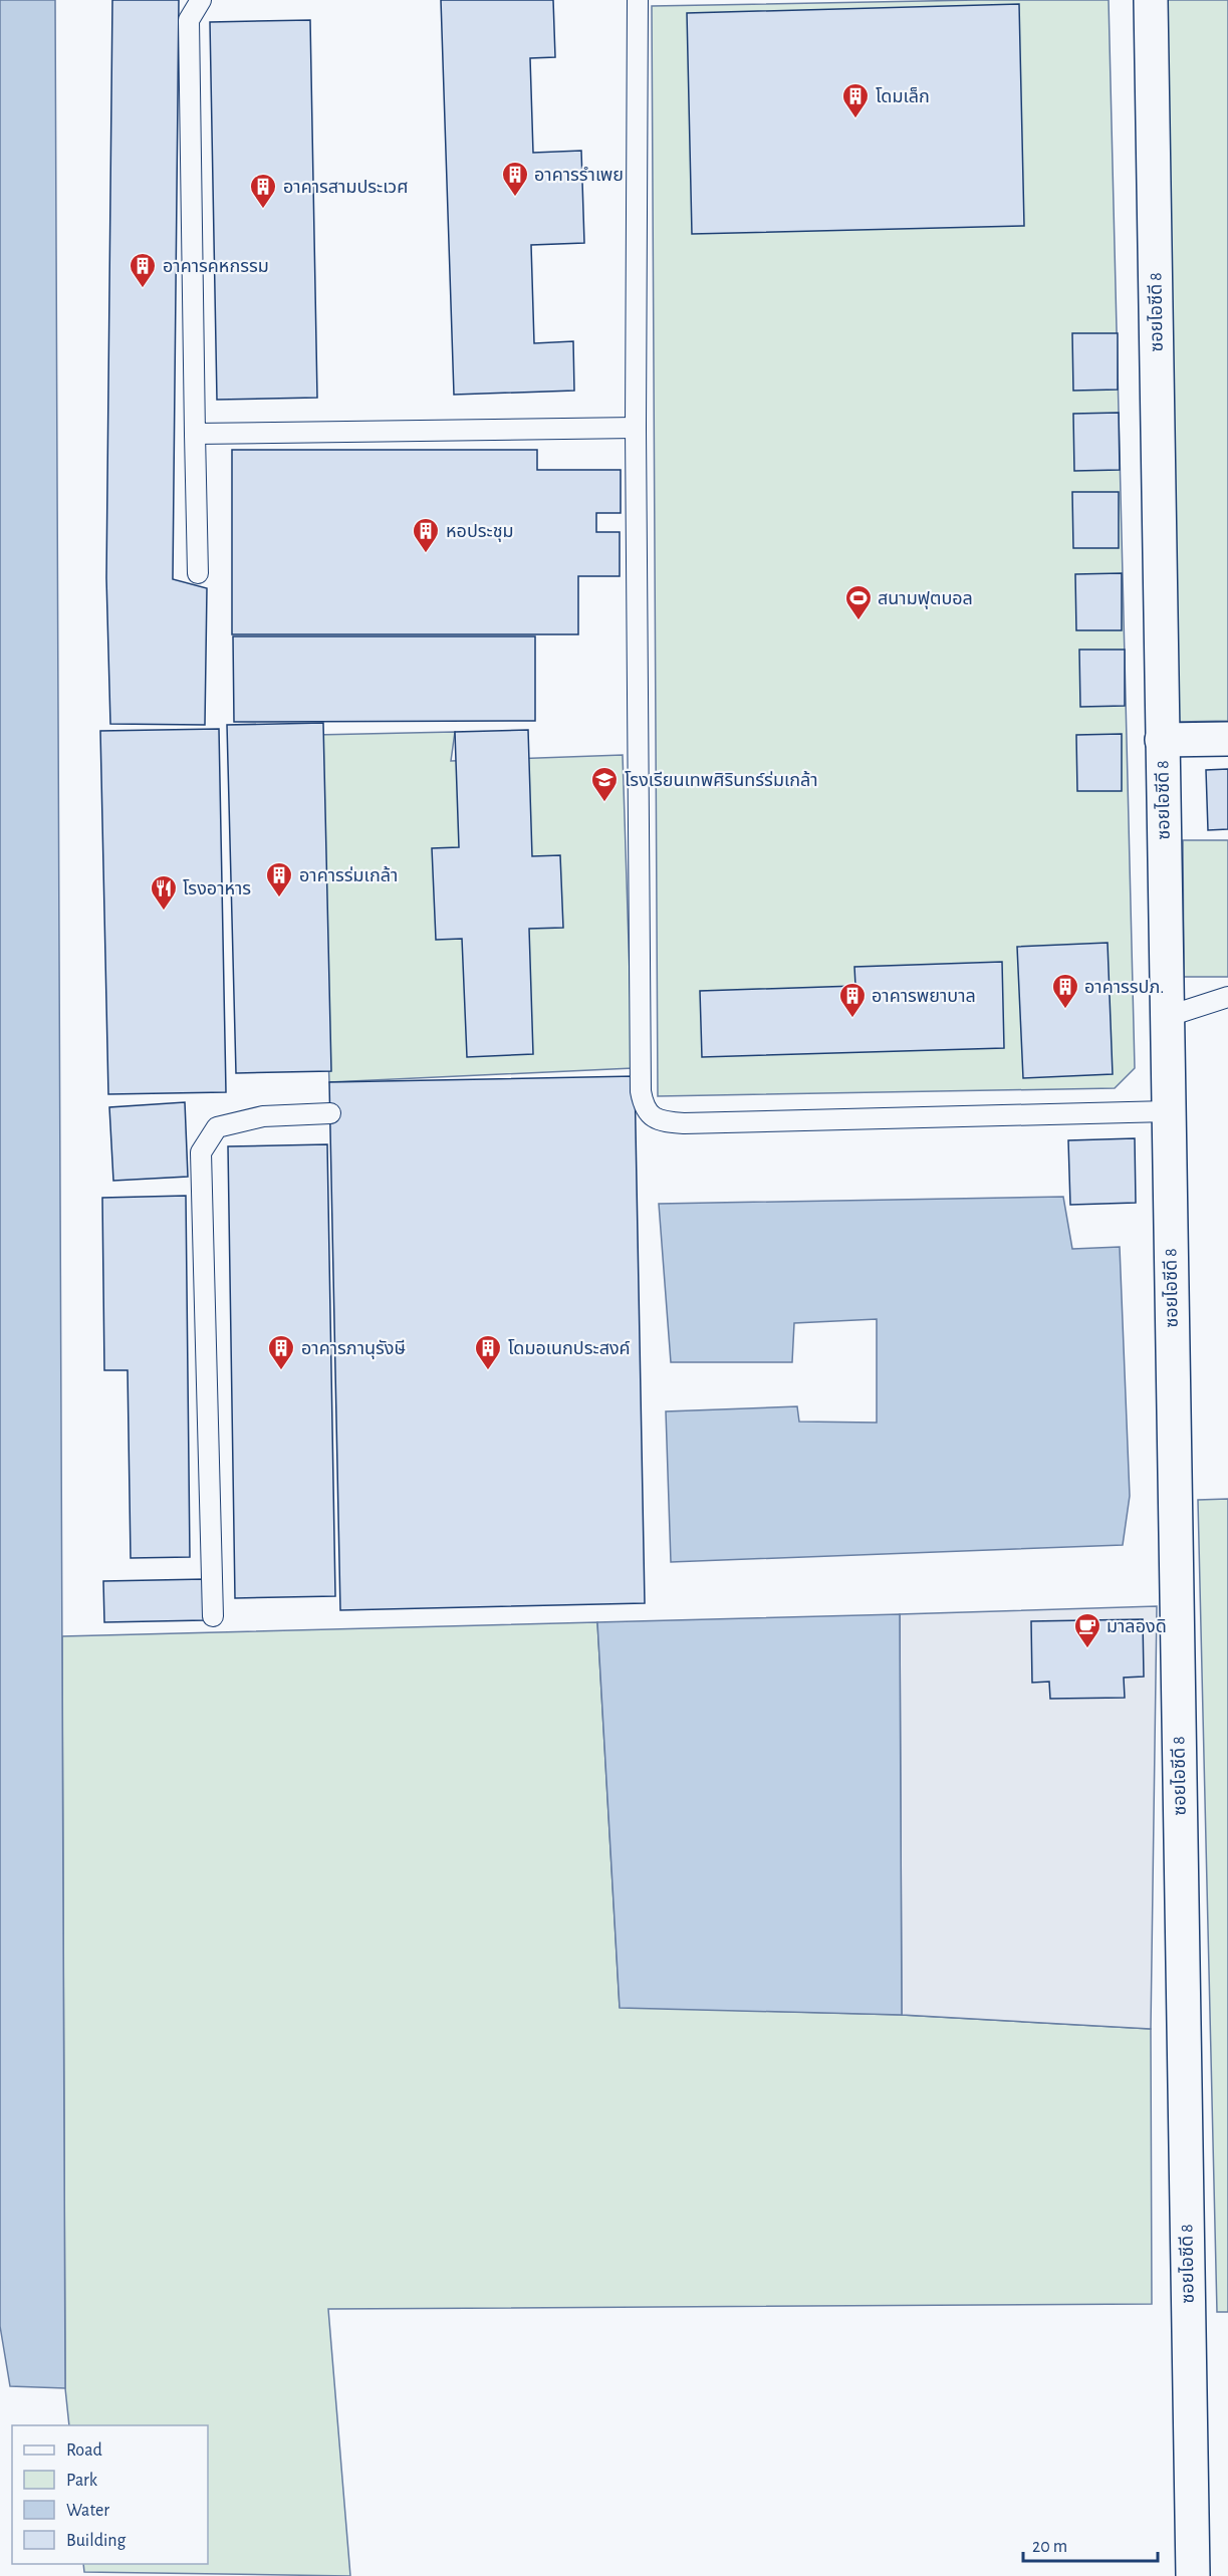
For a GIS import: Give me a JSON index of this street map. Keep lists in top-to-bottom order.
{
  "streets": {
    "street": ["ซอยไอซีดี 8"]
  },
  "places": {
    "building": [
      "โดมเล็ก",
      "อาคารรำเพย",
      "อาคารสามประเวศ",
      "อาคารคหกรรม",
      "หอประชุม",
      "อาคารร่มเกล้า",
      "อาคารรปภ.",
      "อาคารพยาบาล",
      "อาคารภานุรังษี",
      "โดมอเนกประสงค์"
    ],
    "sports": ["สนามฟุตบอล"],
    "school or university": ["โรงเรียนเทพศิรินทร์ร่มเกล้า"],
    "restaurant": ["โรงอาหาร"],
    "cafe": ["มาลองดิ"]
  },
  "legend": [
    "Road",
    "Park",
    "Water",
    "Building"
  ],
  "scale_bar": "20 m"
}
